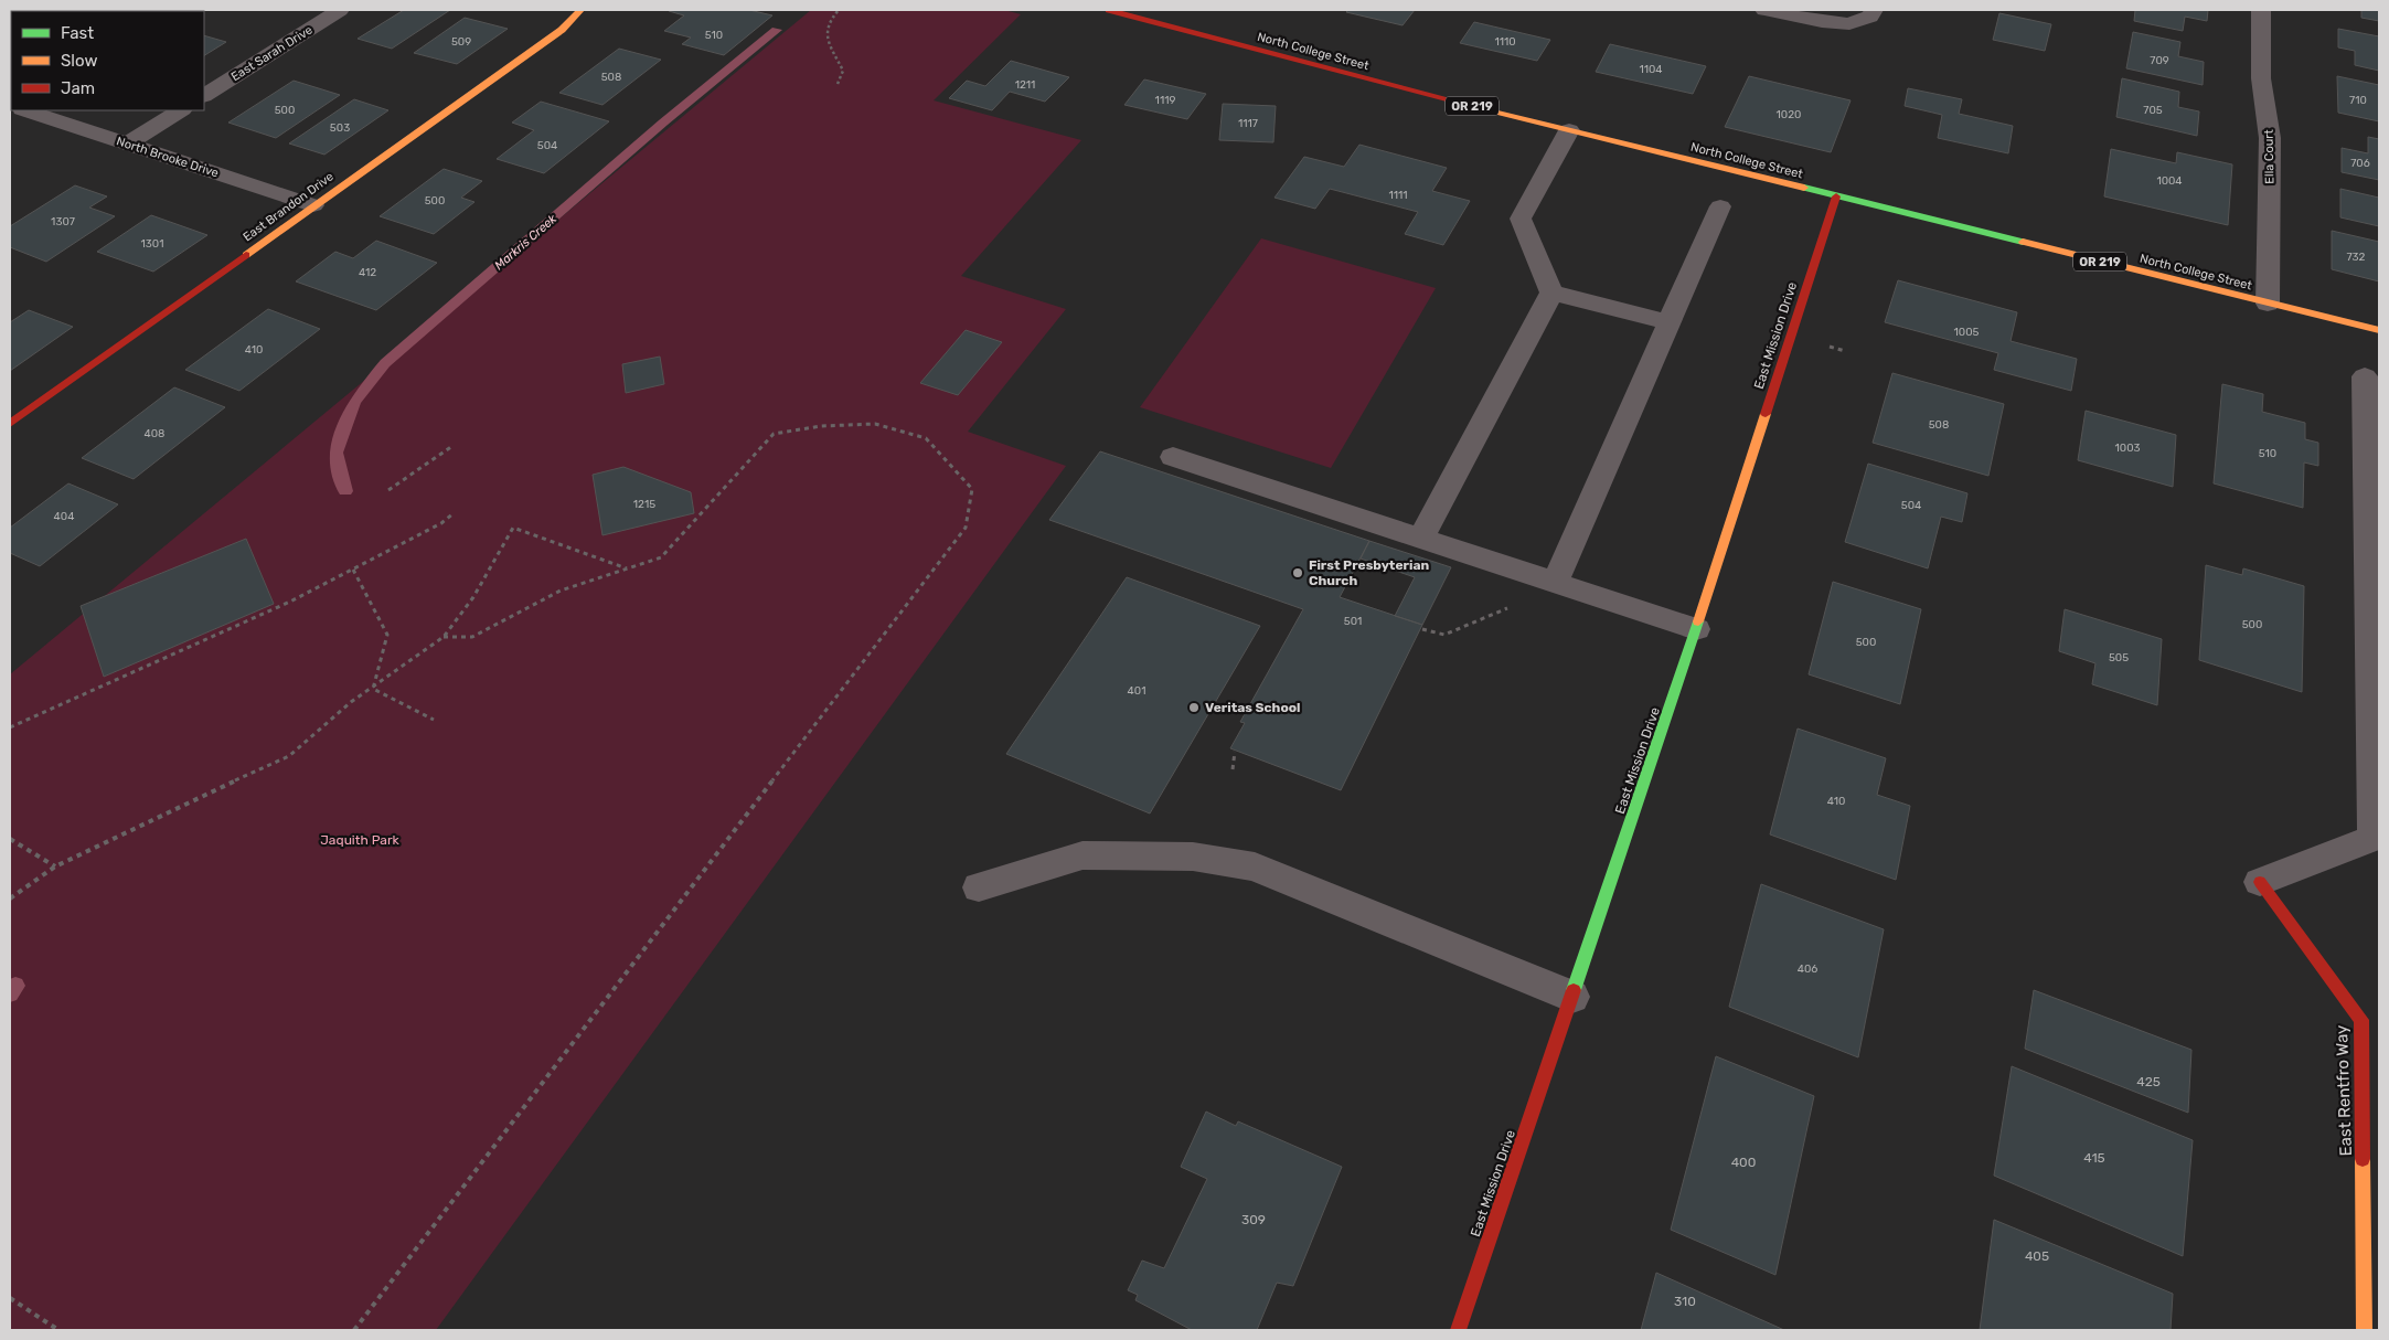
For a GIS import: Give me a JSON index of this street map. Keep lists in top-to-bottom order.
{
  "streets": {
    "street": [
      "North College Street",
      "East Sarah Drive",
      "OR 219",
      "North Brooke Drive",
      "Ella Court",
      "East Brandon Drive",
      "East Mission Drive",
      "East Rentfro Way"
    ]
  },
  "crossings": [
    ["North College Street", "Ella Court"],
    ["North College Street", "East Mission Drive"],
    ["North Brooke Drive", "East Brandon Drive"]
  ],
  "water": ["Markris Creek"],
  "parks": ["Jaquith Park"],
  "places": ["First Presbyterian Church", "Veritas School"],
  "house_numbers": [
    "510",
    "509",
    "1110",
    "709",
    "1104",
    "508",
    "1211",
    "1119",
    "710",
    "500",
    "705",
    "1020",
    "1117",
    "503",
    "504",
    "706",
    "1004",
    "1111",
    "500",
    "1307",
    "1301",
    "732",
    "412",
    "1005",
    "410",
    "508",
    "408",
    "1003",
    "510",
    "1215",
    "504",
    "404",
    "501",
    "500",
    "500",
    "505",
    "401",
    "410",
    "406",
    "425",
    "415",
    "400",
    "309",
    "405",
    "310"
  ],
  "legend": ["Fast", "Slow", "Jam"]
}
